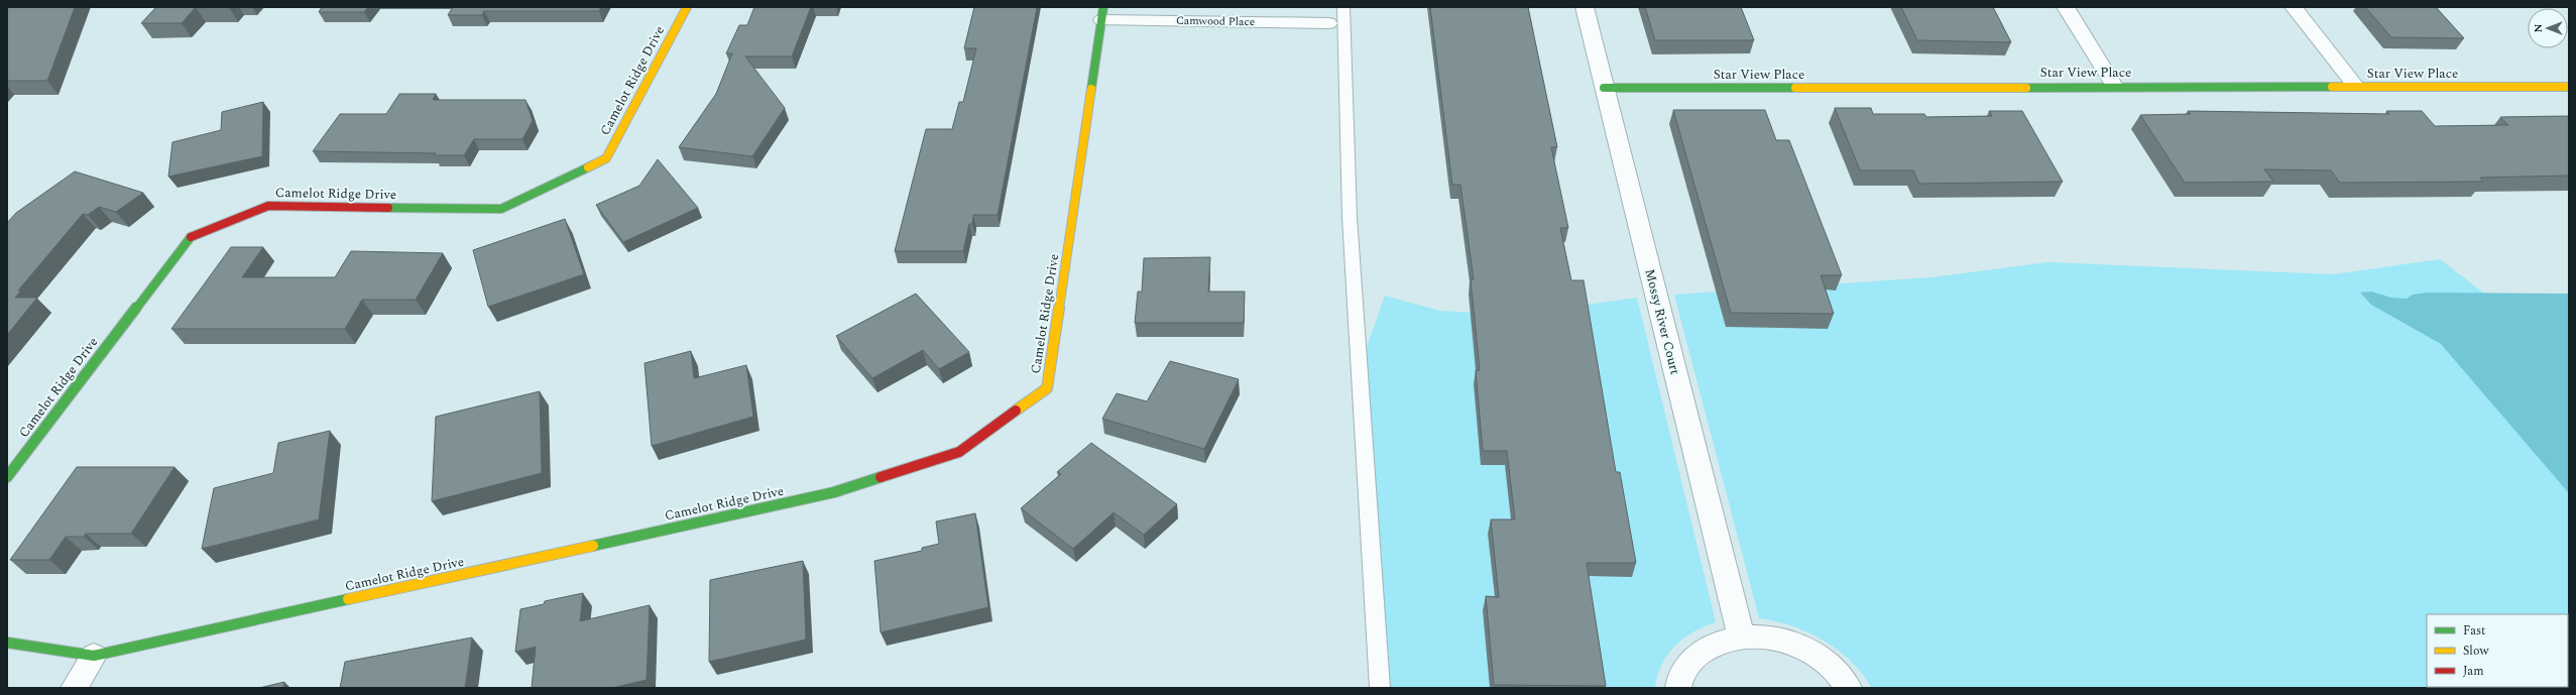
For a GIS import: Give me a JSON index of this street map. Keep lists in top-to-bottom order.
{
  "streets": {
    "street": [
      "Camwood Place",
      "Star View Place",
      "Camelot Ridge Drive",
      "Mossy River Court"
    ]
  },
  "crossings": [
    ["Camwood Place", "Camelot Ridge Drive"],
    ["Star View Place", "Mossy River Court"]
  ],
  "legend": ["Fast", "Slow", "Jam"],
  "north": "left"
}
